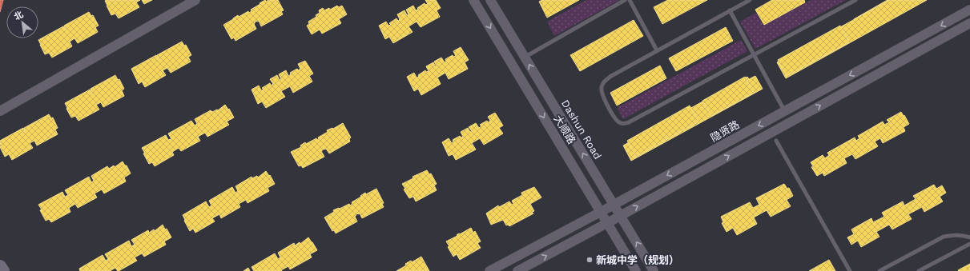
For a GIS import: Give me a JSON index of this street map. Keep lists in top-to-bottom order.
{
  "streets": {
    "street": ["大顺路", "Dashun Road", "隐贤路"]
  },
  "crossings": [
    ["大顺路", "隐贤路"],
    ["Dashun Road", "隐贤路"]
  ],
  "one_way": ["大顺路", "Dashun Road"],
  "places": ["新城中学（规划）"],
  "north": "top left"
}
